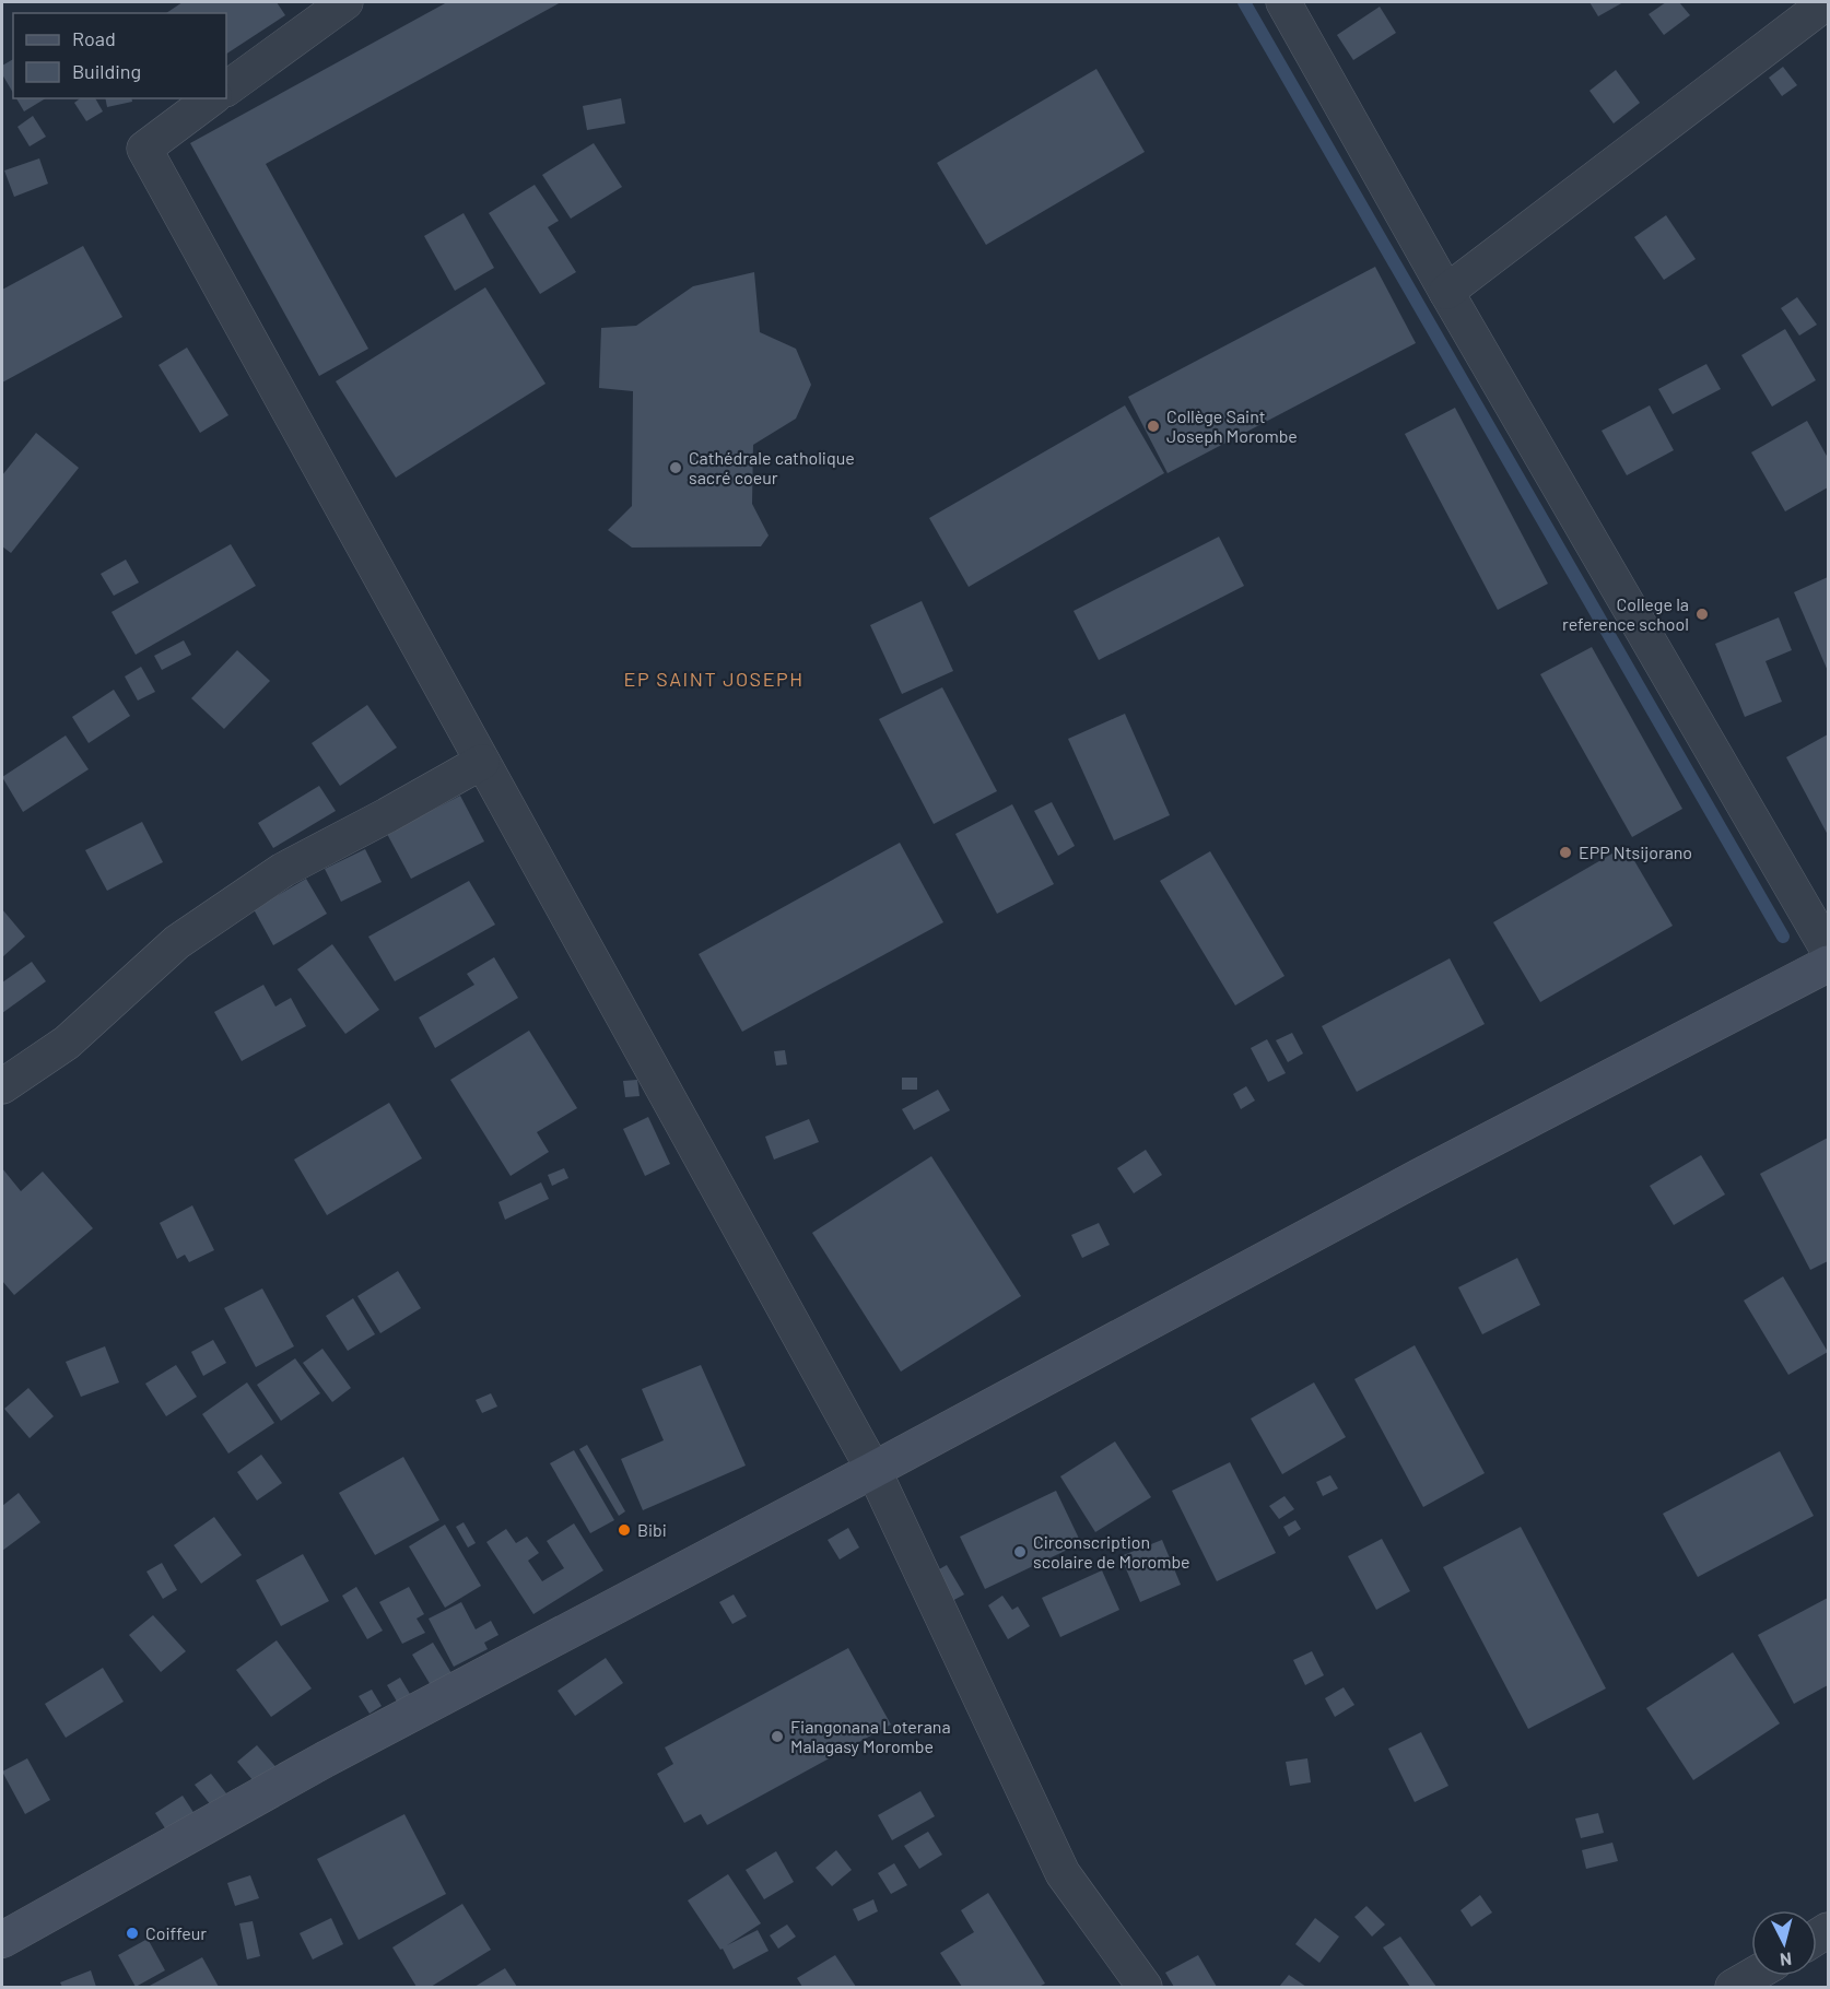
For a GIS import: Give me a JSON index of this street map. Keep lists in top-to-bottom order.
{
  "districts": ["EP SAINT JOSEPH"],
  "places": [
    "Collège Saint Joseph Morombe",
    "Cathédrale catholique sacré coeur",
    "College la reference school",
    "EPP Ntsijorano",
    "Bibi",
    "Circonscription scolaire de Morombe",
    "Fiangonana Loterana Malagasy Morombe",
    "Coiffeur"
  ],
  "legend": ["Road", "Building"],
  "north": "bottom"
}
